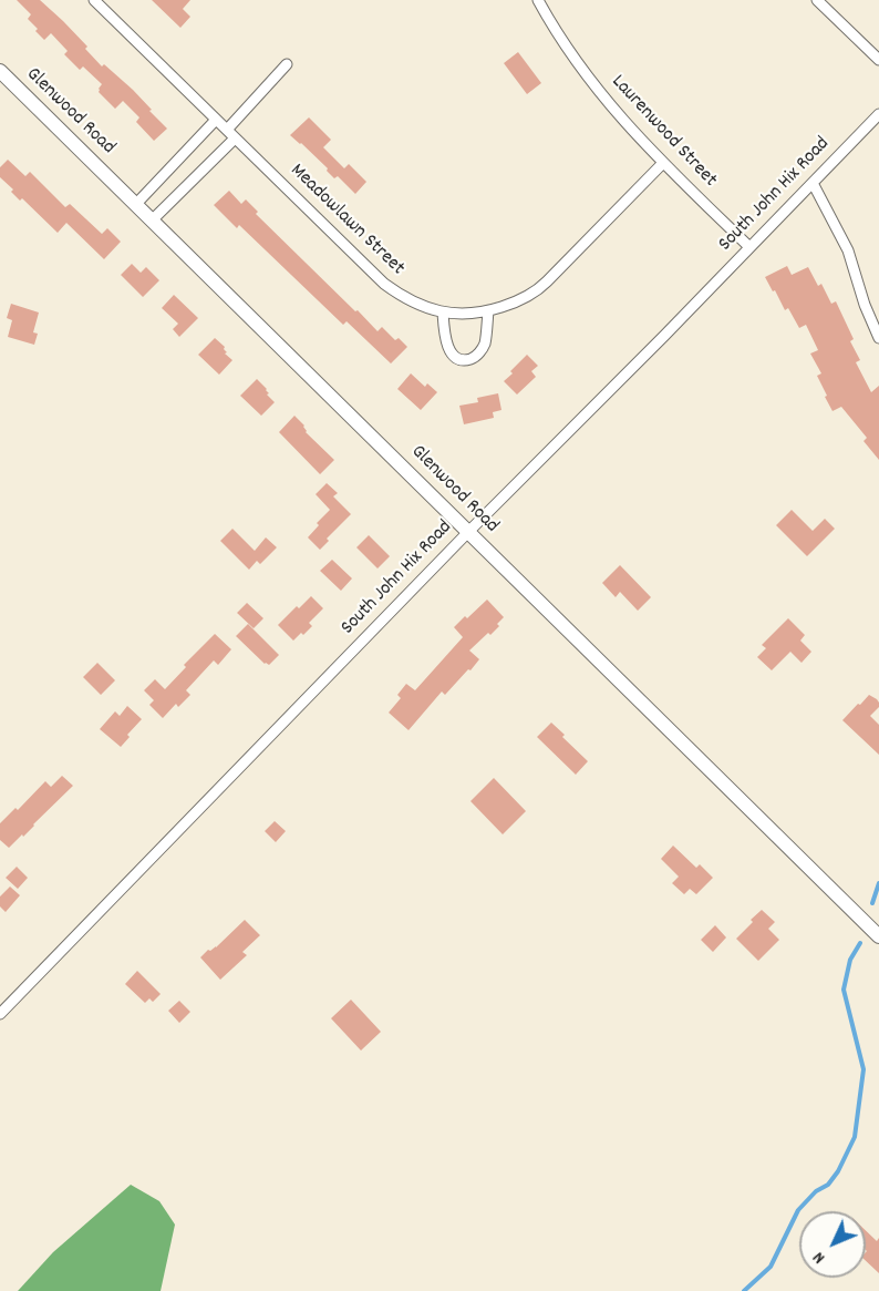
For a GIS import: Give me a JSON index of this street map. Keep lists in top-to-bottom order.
{
  "streets": {
    "street": [
      "Glenwood Road",
      "Laurenwood Street",
      "South John Hix Road",
      "Meadowlawn Street"
    ]
  },
  "crossings": [
    ["Glenwood Road", "South John Hix Road"],
    ["Laurenwood Street", "South John Hix Road"],
    ["Laurenwood Street", "Meadowlawn Street"]
  ],
  "north": "bottom left"
}
